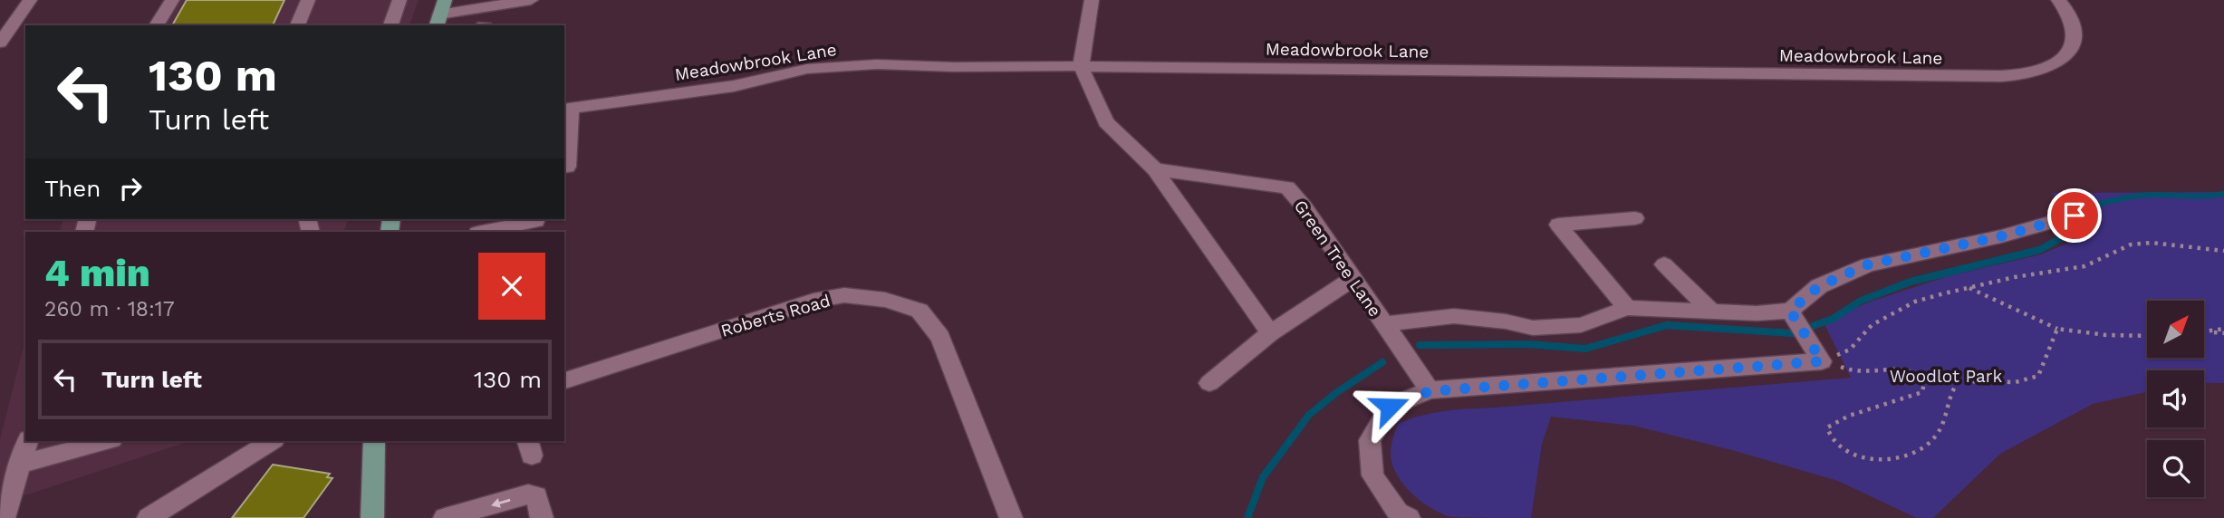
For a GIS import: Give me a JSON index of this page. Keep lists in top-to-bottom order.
{
  "streets": {
    "street": ["Meadowbrook Lane", "Green Tree Lane", "Roberts Road"]
  },
  "parks": ["Woodlot Park"],
  "north": "top right",
  "page": {
    "turn": ["130 m", "Turn left"],
    "then": "Then",
    "heading": ["4 min", "260 m · 18:17"],
    "list": [
      {
        "name": "Turn left",
        "value": "130 m"
      }
    ]
  }
}
